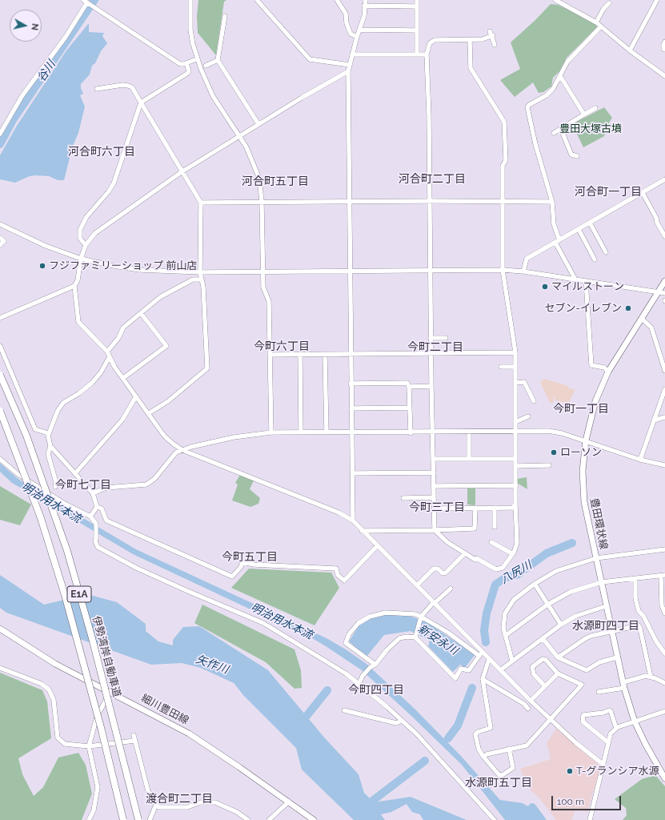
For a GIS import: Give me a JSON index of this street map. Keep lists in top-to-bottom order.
{
  "streets": {
    "highway": ["E1A", "伊勢湾岸自動車道"],
    "main road": ["豊田環状線", "細川豊田線"]
  },
  "districts": [
    "河合町六丁目",
    "河合町二丁目",
    "河合町五丁目",
    "河合町一丁目",
    "今町六丁目",
    "今町二丁目",
    "今町一丁目",
    "今町七丁目",
    "今町三丁目",
    "今町五丁目",
    "水源町四丁目",
    "今町四丁目",
    "水源町五丁目",
    "渡合町二丁目"
  ],
  "water": [
    "谷川",
    "明治用水本流",
    "八尻川",
    "新安永川",
    "矢作川"
  ],
  "parks": ["豊田大塚古墳"],
  "places": [
    "フジファミリーショップ 前山店",
    "マイルストーン",
    "セブン-イレブン",
    "ローソン",
    "T-グランシア水源"
  ],
  "scale_bar": "100 m",
  "north": "right"
}
